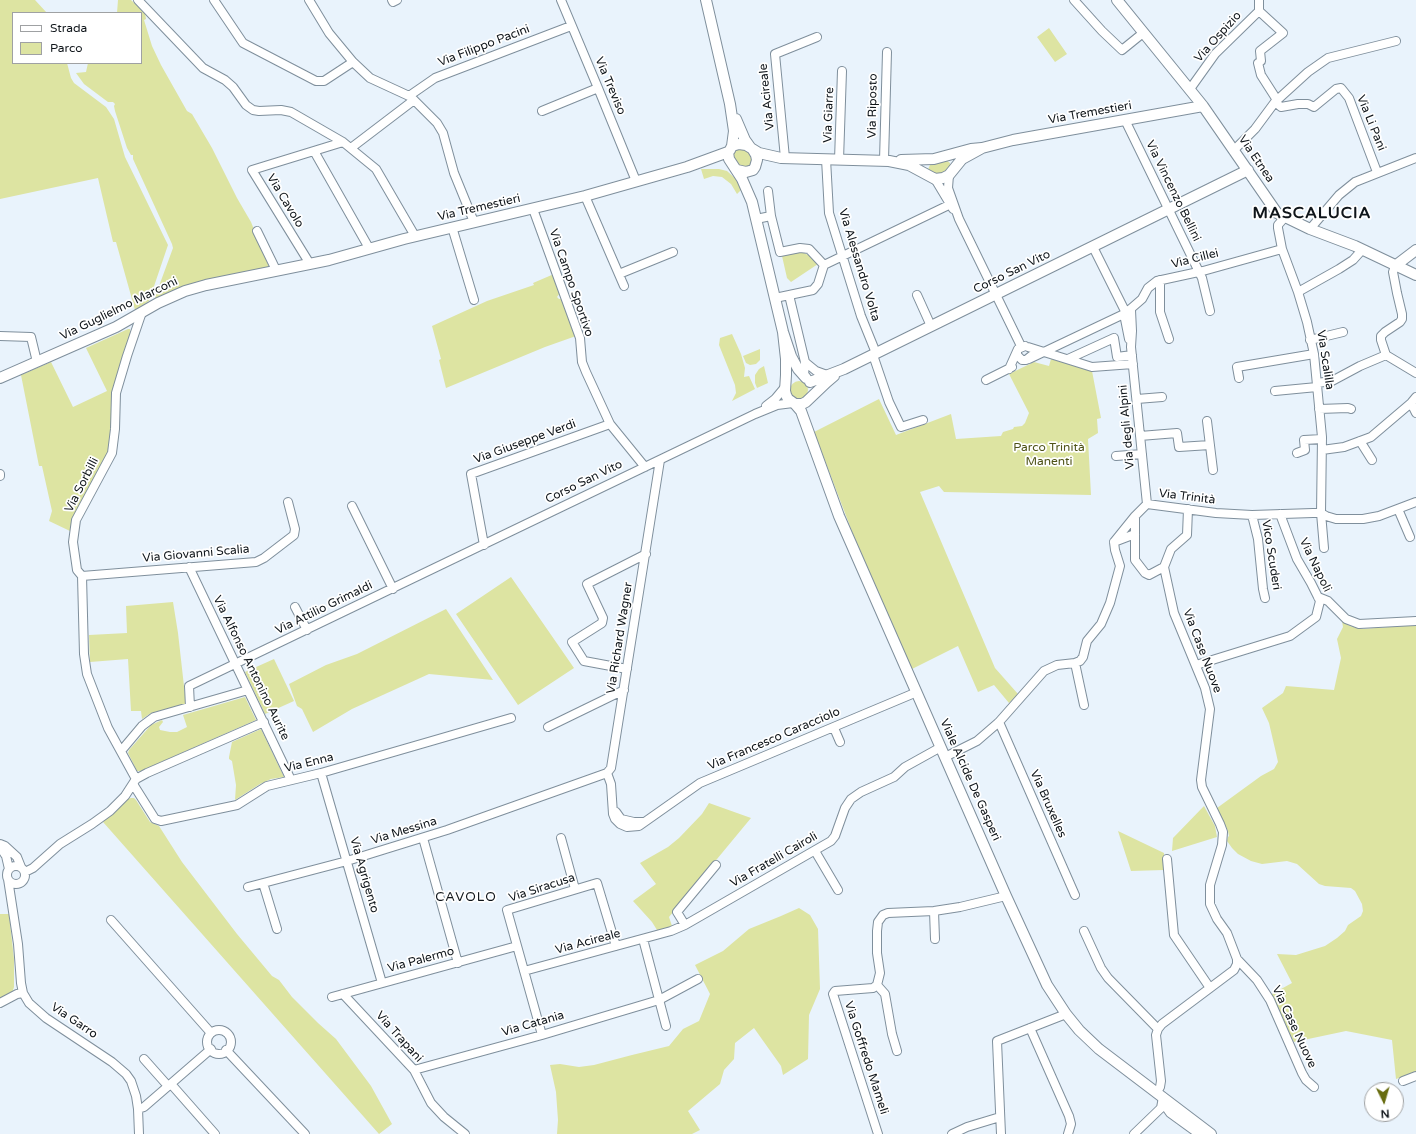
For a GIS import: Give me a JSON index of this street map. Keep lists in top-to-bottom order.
{
  "streets": {
    "main road": [
      "Via Tremestieri",
      "Via Etnea",
      "Corso San Vito",
      "Via Guglielmo Marconi",
      "Viale Alcide De Gasperi"
    ],
    "street": [
      "Via Ospizio",
      "Via Filippo Pacini",
      "Via Treviso",
      "Via Acireale",
      "Via Riposto",
      "Via Giarre",
      "Via Li Pani",
      "Via Vincenzo Bellini",
      "Via Cavolo",
      "Via Cillei",
      "Via Alessandro Volta",
      "Via Campo Sportivo",
      "Via Scalilla",
      "Via degli Alpini",
      "Via Giuseppe Verdi",
      "Via Sorbilli",
      "Via Trinità",
      "Via Giovanni Scalia",
      "Vico Scuderi",
      "Via Napoli",
      "Via Attilio Grimaldi",
      "Via Richard Wagner",
      "Via Case Nuove",
      "Via Alfonso Antonino Aurite",
      "Via Francesco Caracciolo",
      "Via Enna",
      "Via Bruxelles",
      "Via Messina",
      "Via Fratelli Cairoli",
      "Via Agrigento",
      "Via Siracusa",
      "Via Palermo",
      "Via Garro",
      "Via Catania",
      "Via Trapani",
      "Via Goffredo Mameli"
    ]
  },
  "crossings": [
    ["Via Ospizio", "Via Etnea"],
    ["Via Filippo Pacini", "Via Treviso"],
    ["Via Treviso", "Via Tremestieri"],
    ["Via Acireale", "Via Fratelli Cairoli"],
    ["Via Acireale", "Via Siracusa"],
    ["Via Tremestieri", "Via Etnea"],
    ["Via Tremestieri", "Via Vincenzo Bellini"],
    ["Via Tremestieri", "Via Cavolo"],
    ["Via Tremestieri", "Via Campo Sportivo"],
    ["Via Tremestieri", "Via Guglielmo Marconi"],
    ["Via Etnea", "Corso San Vito"],
    ["Via Etnea", "Via Scalilla"],
    ["Via Vincenzo Bellini", "Via Cillei"],
    ["Via Vincenzo Bellini", "Corso San Vito"],
    ["Via Cillei", "Via Scalilla"],
    ["Via Cillei", "Via degli Alpini"],
    ["Via Alessandro Volta", "Corso San Vito"],
    ["Corso San Vito", "Via Campo Sportivo"],
    ["Corso San Vito", "Via degli Alpini"],
    ["Corso San Vito", "Via Giuseppe Verdi"],
    ["Corso San Vito", "Via Attilio Grimaldi"],
    ["Corso San Vito", "Via Richard Wagner"],
    ["Via Campo Sportivo", "Via Giuseppe Verdi"],
    ["Via Guglielmo Marconi", "Via Sorbilli"],
    ["Via Scalilla", "Via Trinità"],
    ["Via degli Alpini", "Via Trinità"],
    ["Via Sorbilli", "Via Giovanni Scalia"],
    ["Via Sorbilli", "Via Enna"],
    ["Via Trinità", "Vico Scuderi"],
    ["Via Trinità", "Via Napoli"],
    ["Via Giovanni Scalia", "Via Alfonso Antonino Aurite"],
    ["Via Napoli", "Via Case Nuove"],
    ["Via Attilio Grimaldi", "Via Alfonso Antonino Aurite"],
    ["Via Richard Wagner", "Via Francesco Caracciolo"],
    ["Via Richard Wagner", "Via Messina"],
    ["Via Alfonso Antonino Aurite", "Via Enna"],
    ["Via Francesco Caracciolo", "Viale Alcide De Gasperi"],
    ["Via Francesco Caracciolo", "Via Messina"],
    ["Via Enna", "Via Agrigento"],
    ["Viale Alcide De Gasperi", "Via Fratelli Cairoli"],
    ["Via Messina", "Via Agrigento"],
    ["Via Agrigento", "Via Palermo"],
    ["Via Siracusa", "Via Palermo"],
    ["Via Siracusa", "Via Catania"],
    ["Via Palermo", "Via Trapani"],
    ["Via Catania", "Via Trapani"]
  ],
  "districts": ["MASCALUCIA", "CAVOLO"],
  "parks": ["Parco Trinità Manenti"],
  "legend": ["Strada", "Parco"],
  "north": "bottom"
}
